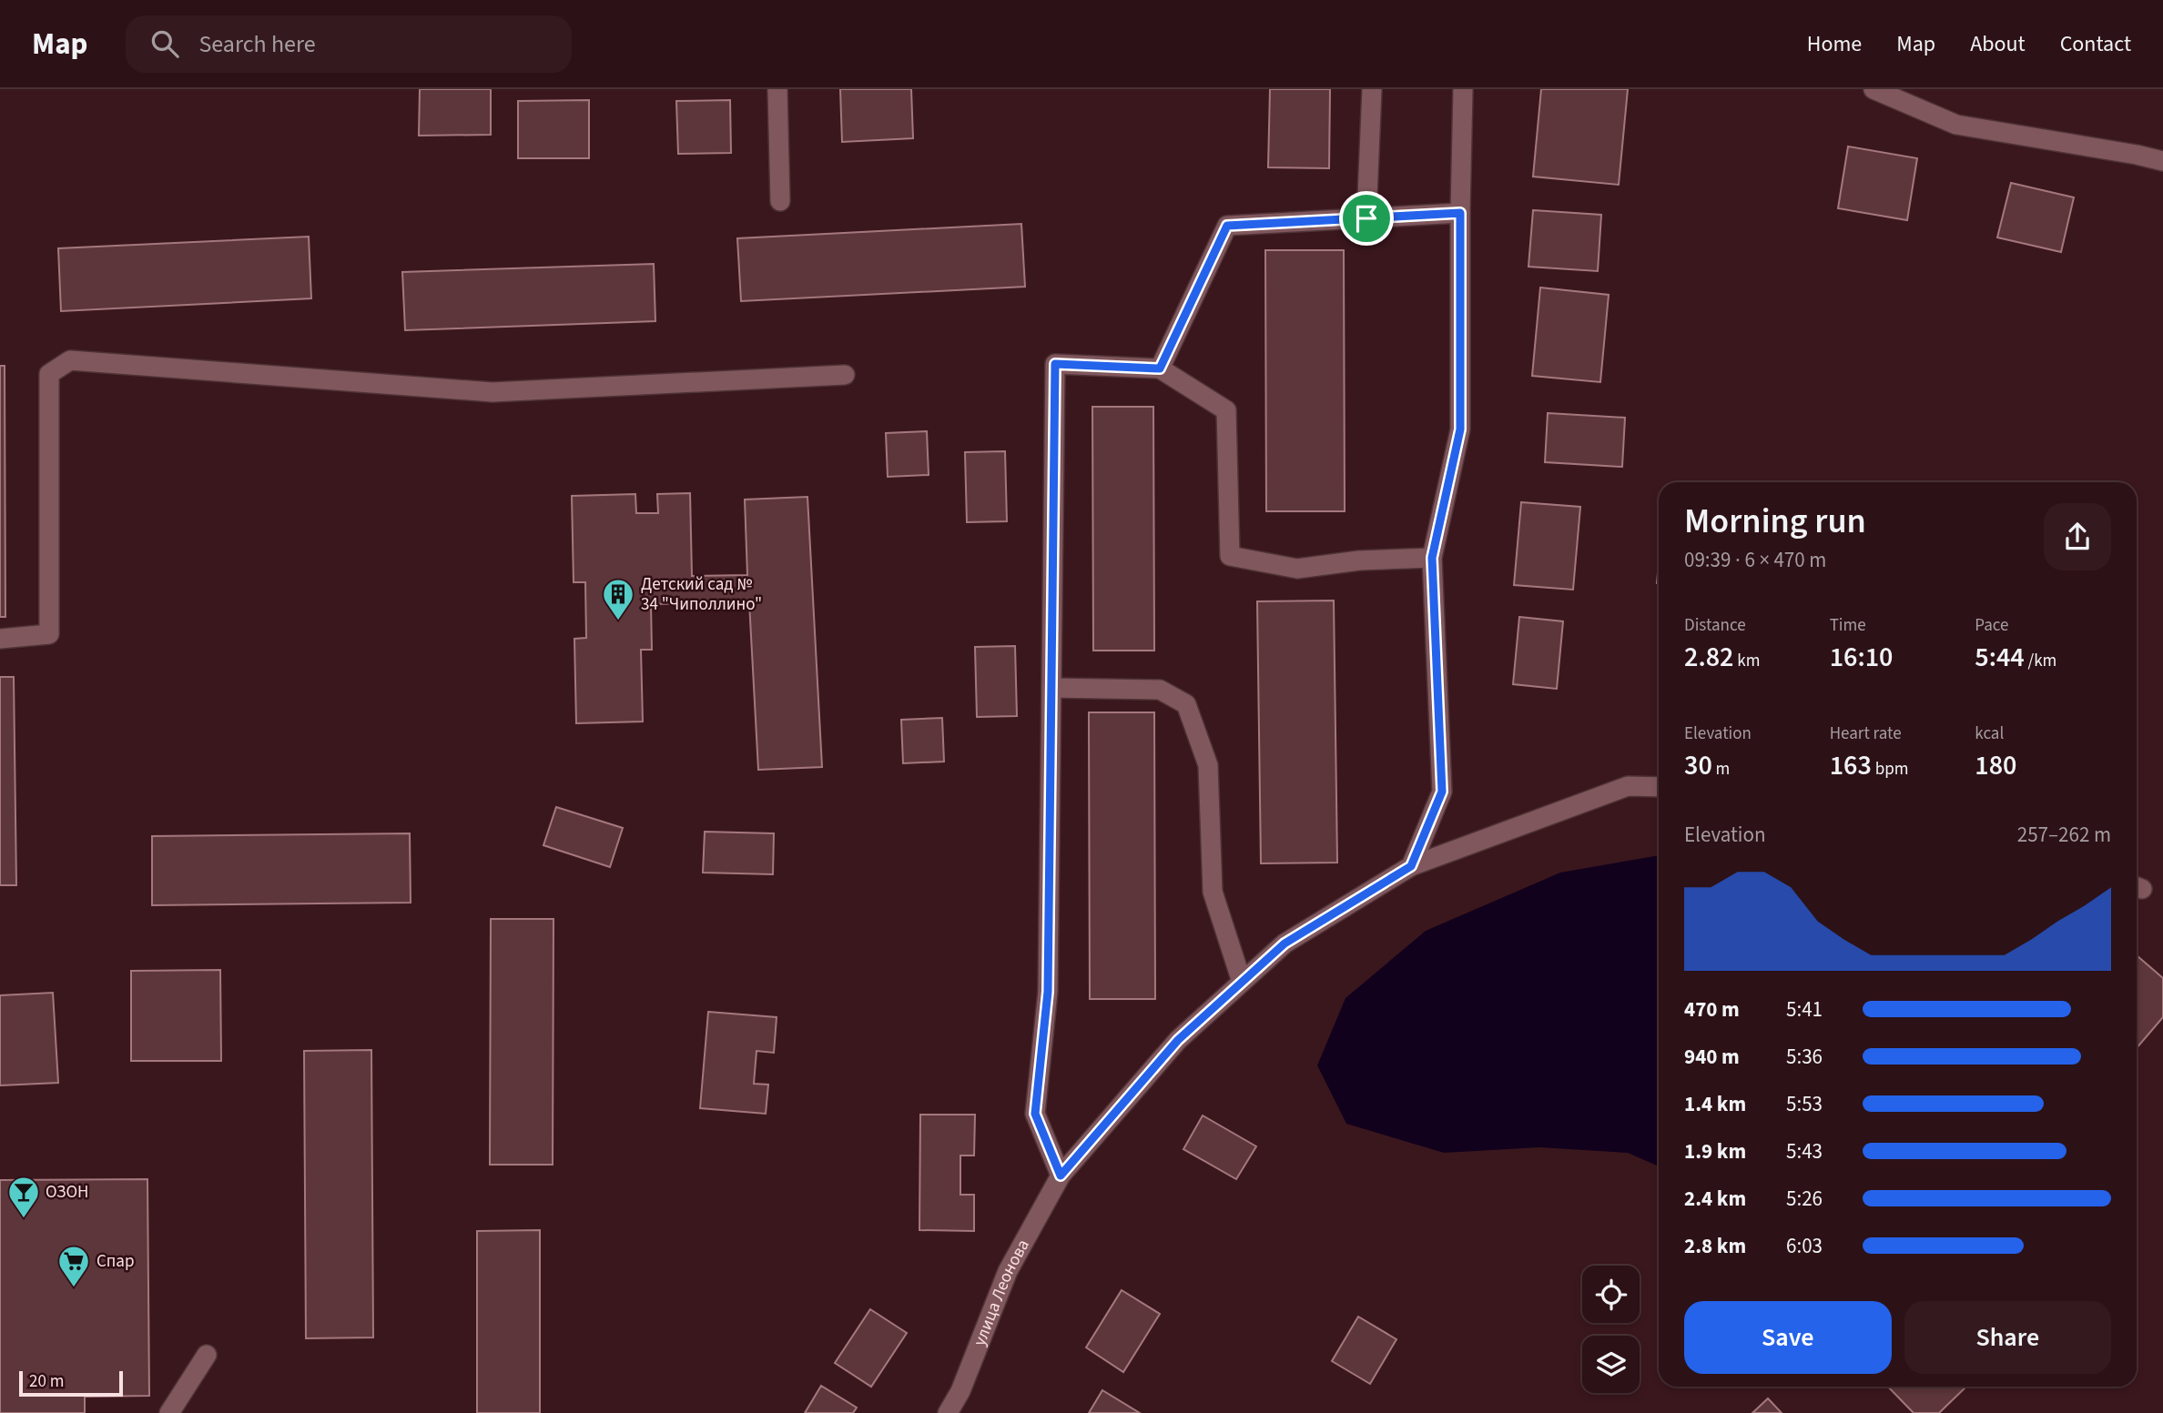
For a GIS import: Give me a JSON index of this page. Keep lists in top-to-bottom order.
{
  "streets": {
    "street": ["улица Леонова"]
  },
  "places": {
    "building": ["Детский сад № 34 \"Чиполлино\""],
    "bar": ["ОЗОН"],
    "supermarket": ["Спар"]
  },
  "scale_bar": "20 m",
  "page": {
    "header": "Map",
    "search": "Search here",
    "nav": [
      "Home",
      "Map",
      "About",
      "Contact"
    ],
    "heading": ["Morning run", "09:39 · 6 × 470 m"],
    "stats": [
      ["Distance", "2.82 km"],
      ["Time", "16:10"],
      ["Pace", "5:44 /km"],
      ["Elevation", "30 m"],
      ["Heart rate", "163 bpm"],
      ["kcal", "180"]
    ],
    "chart": ["Elevation", "257–262 m"],
    "list": [
      {
        "name": "470 m",
        "note": "5:41"
      },
      {
        "name": "940 m",
        "note": "5:36"
      },
      {
        "name": "1.4 km",
        "note": "5:53"
      },
      {
        "name": "1.9 km",
        "note": "5:43"
      },
      {
        "name": "2.4 km",
        "note": "5:26"
      },
      {
        "name": "2.8 km",
        "note": "6:03"
      }
    ],
    "buttons": ["Save", "Share"],
    "scale": "20 m"
  }
}
